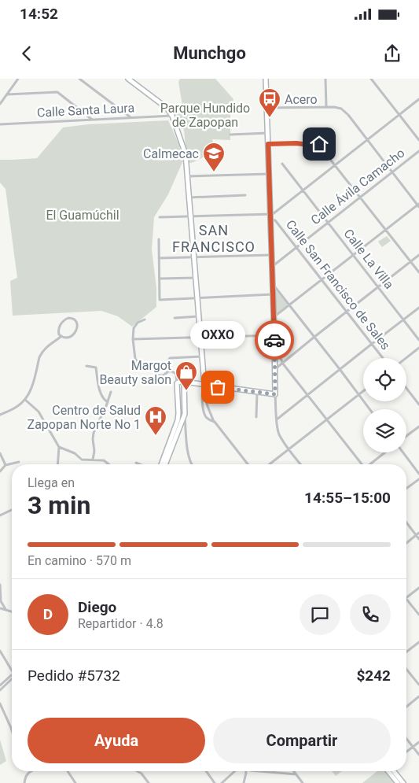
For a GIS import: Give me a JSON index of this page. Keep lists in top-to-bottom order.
{
  "streets": {
    "street": [
      "Calle Santa Laura",
      "Calle Ávila Camacho",
      "Calle La Villa",
      "Calle San Francisco de Sales"
    ]
  },
  "crossings": [
    ["Calle Ávila Camacho", "Calle La Villa"],
    ["Calle Ávila Camacho", "Calle San Francisco de Sales"]
  ],
  "districts": ["SAN FRANCISCO"],
  "parks": ["Parque Hundido de Zapopan", "El Guamúchil"],
  "places": {
    "bus stop": ["Acero"],
    "school or university": ["Calmecac"],
    "other": ["OXXO"],
    "shop": ["Margot Beauty salon"],
    "hospital": ["Centro de Salud Zapopan Norte No 1"]
  },
  "page": {
    "status": "14:52",
    "header": "Munchgo",
    "bubble": "OXXO",
    "heading": ["3 min", "Llega en", "14:55–15:00"],
    "panel": [
      "Diego",
      "Repartidor · 4.8",
      "Pedido #5732",
      "$242"
    ],
    "bar": "En camino · 570 m",
    "round": "D",
    "buttons": ["Ayuda", "Compartir"]
  }
}
